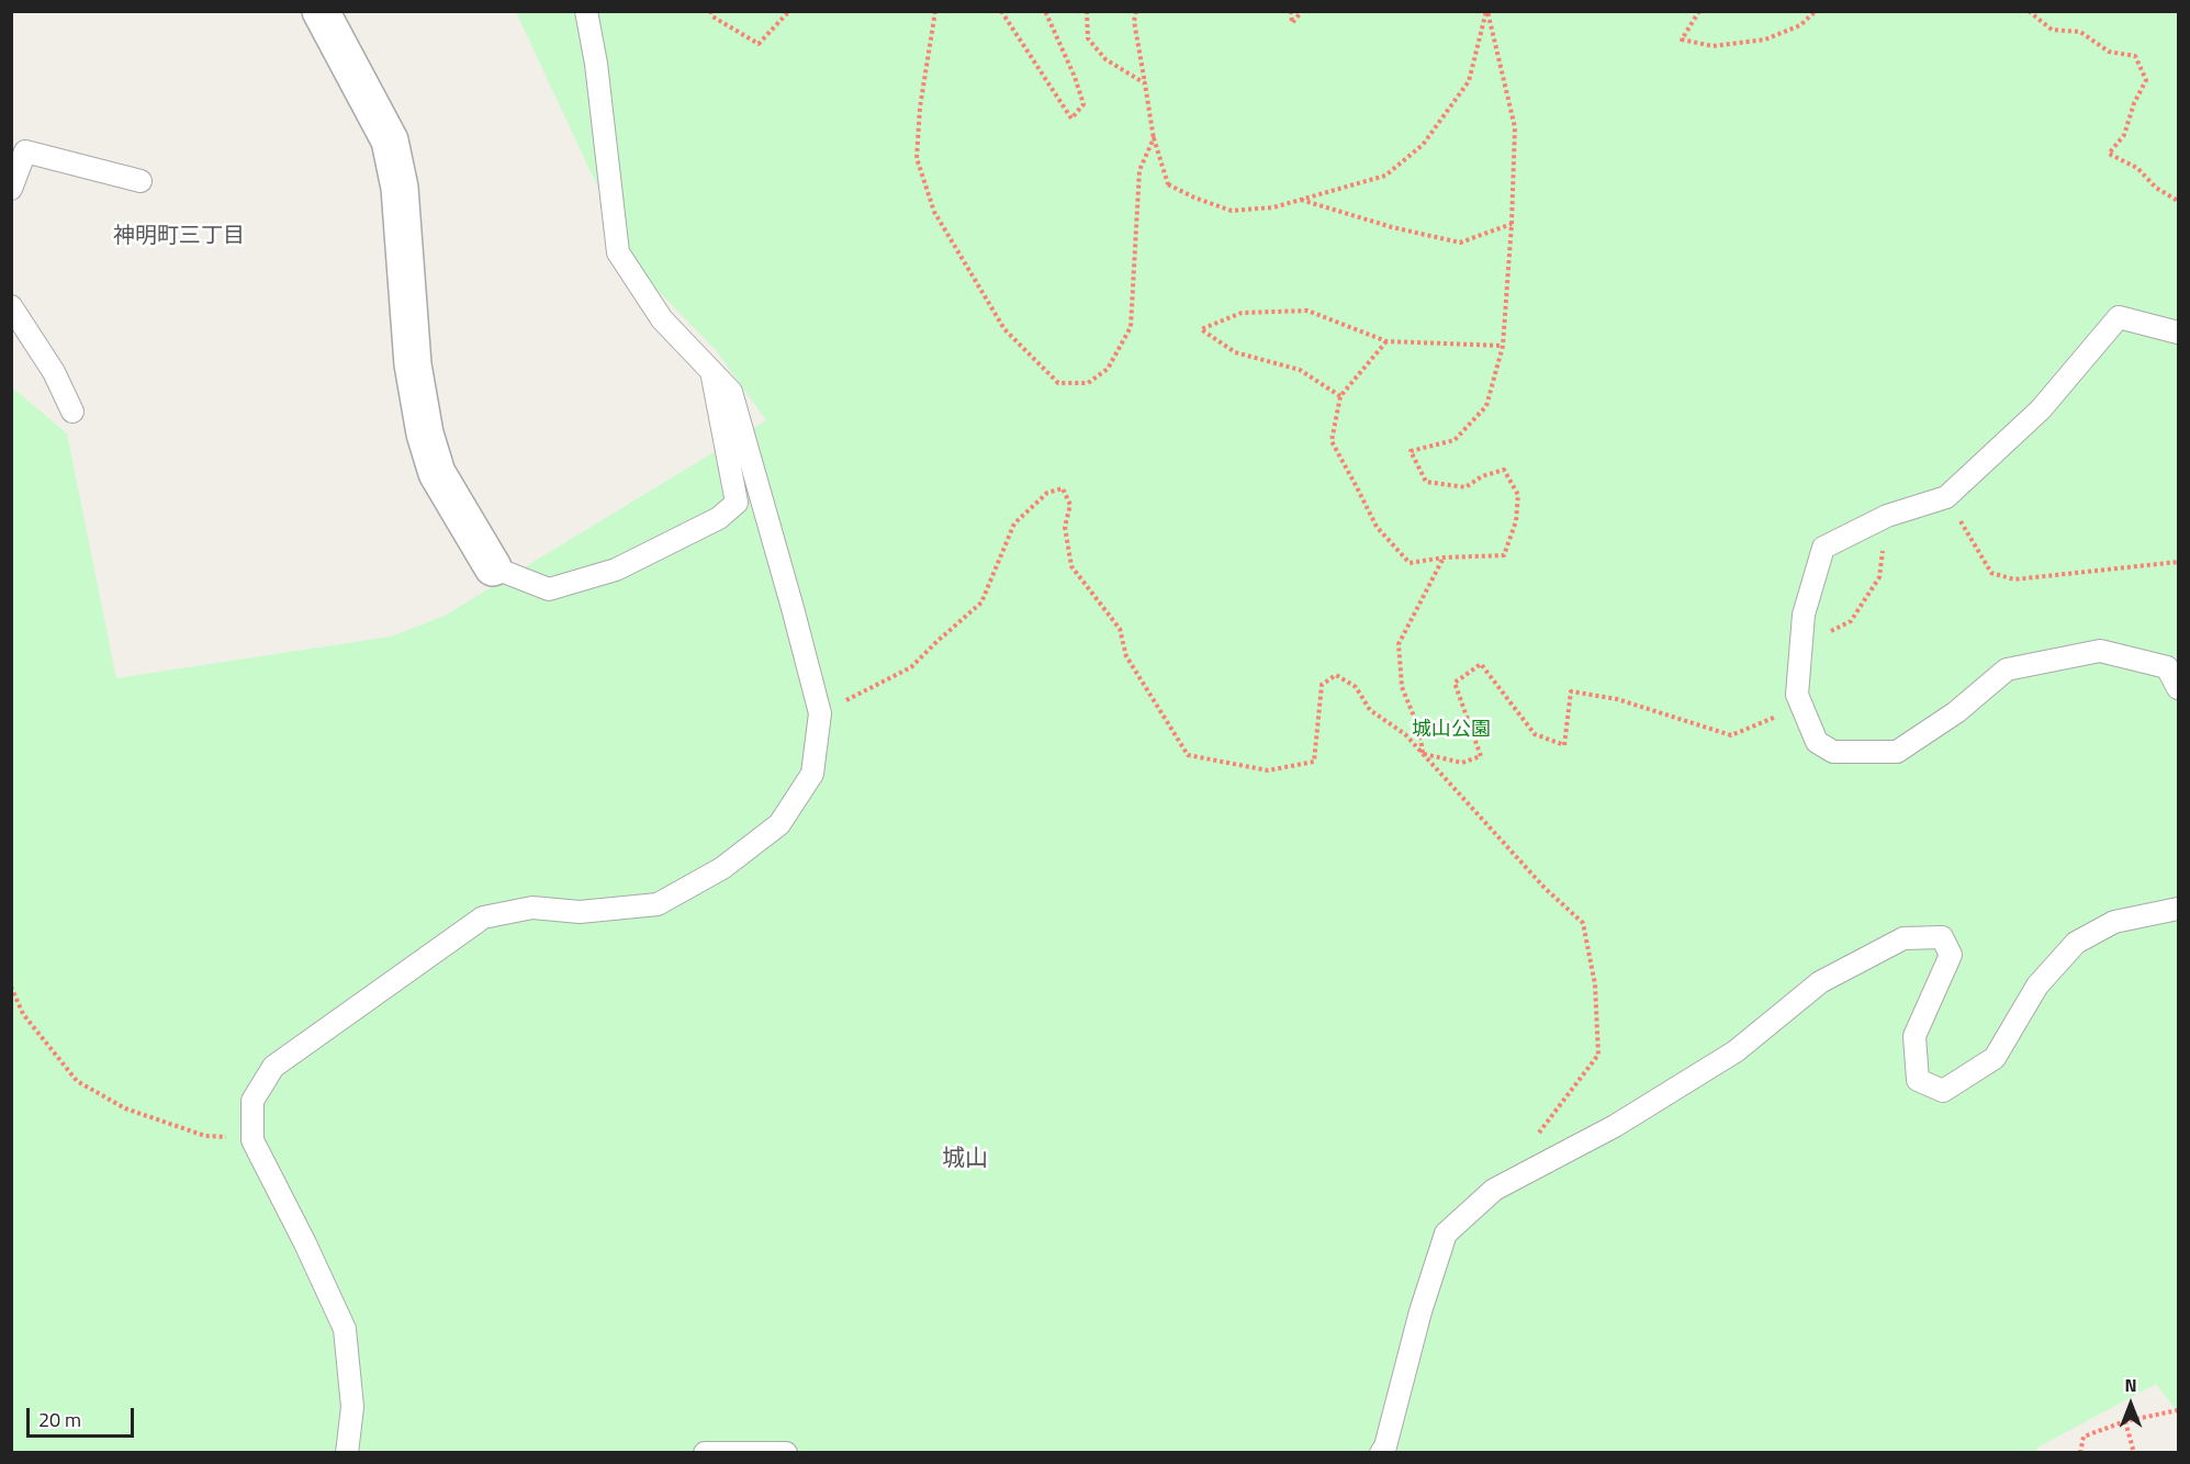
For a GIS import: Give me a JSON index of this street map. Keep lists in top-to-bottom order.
{
  "districts": ["神明町三丁目", "城山"],
  "parks": ["城山公園"],
  "scale_bar": "20 m",
  "north": "top"
}
